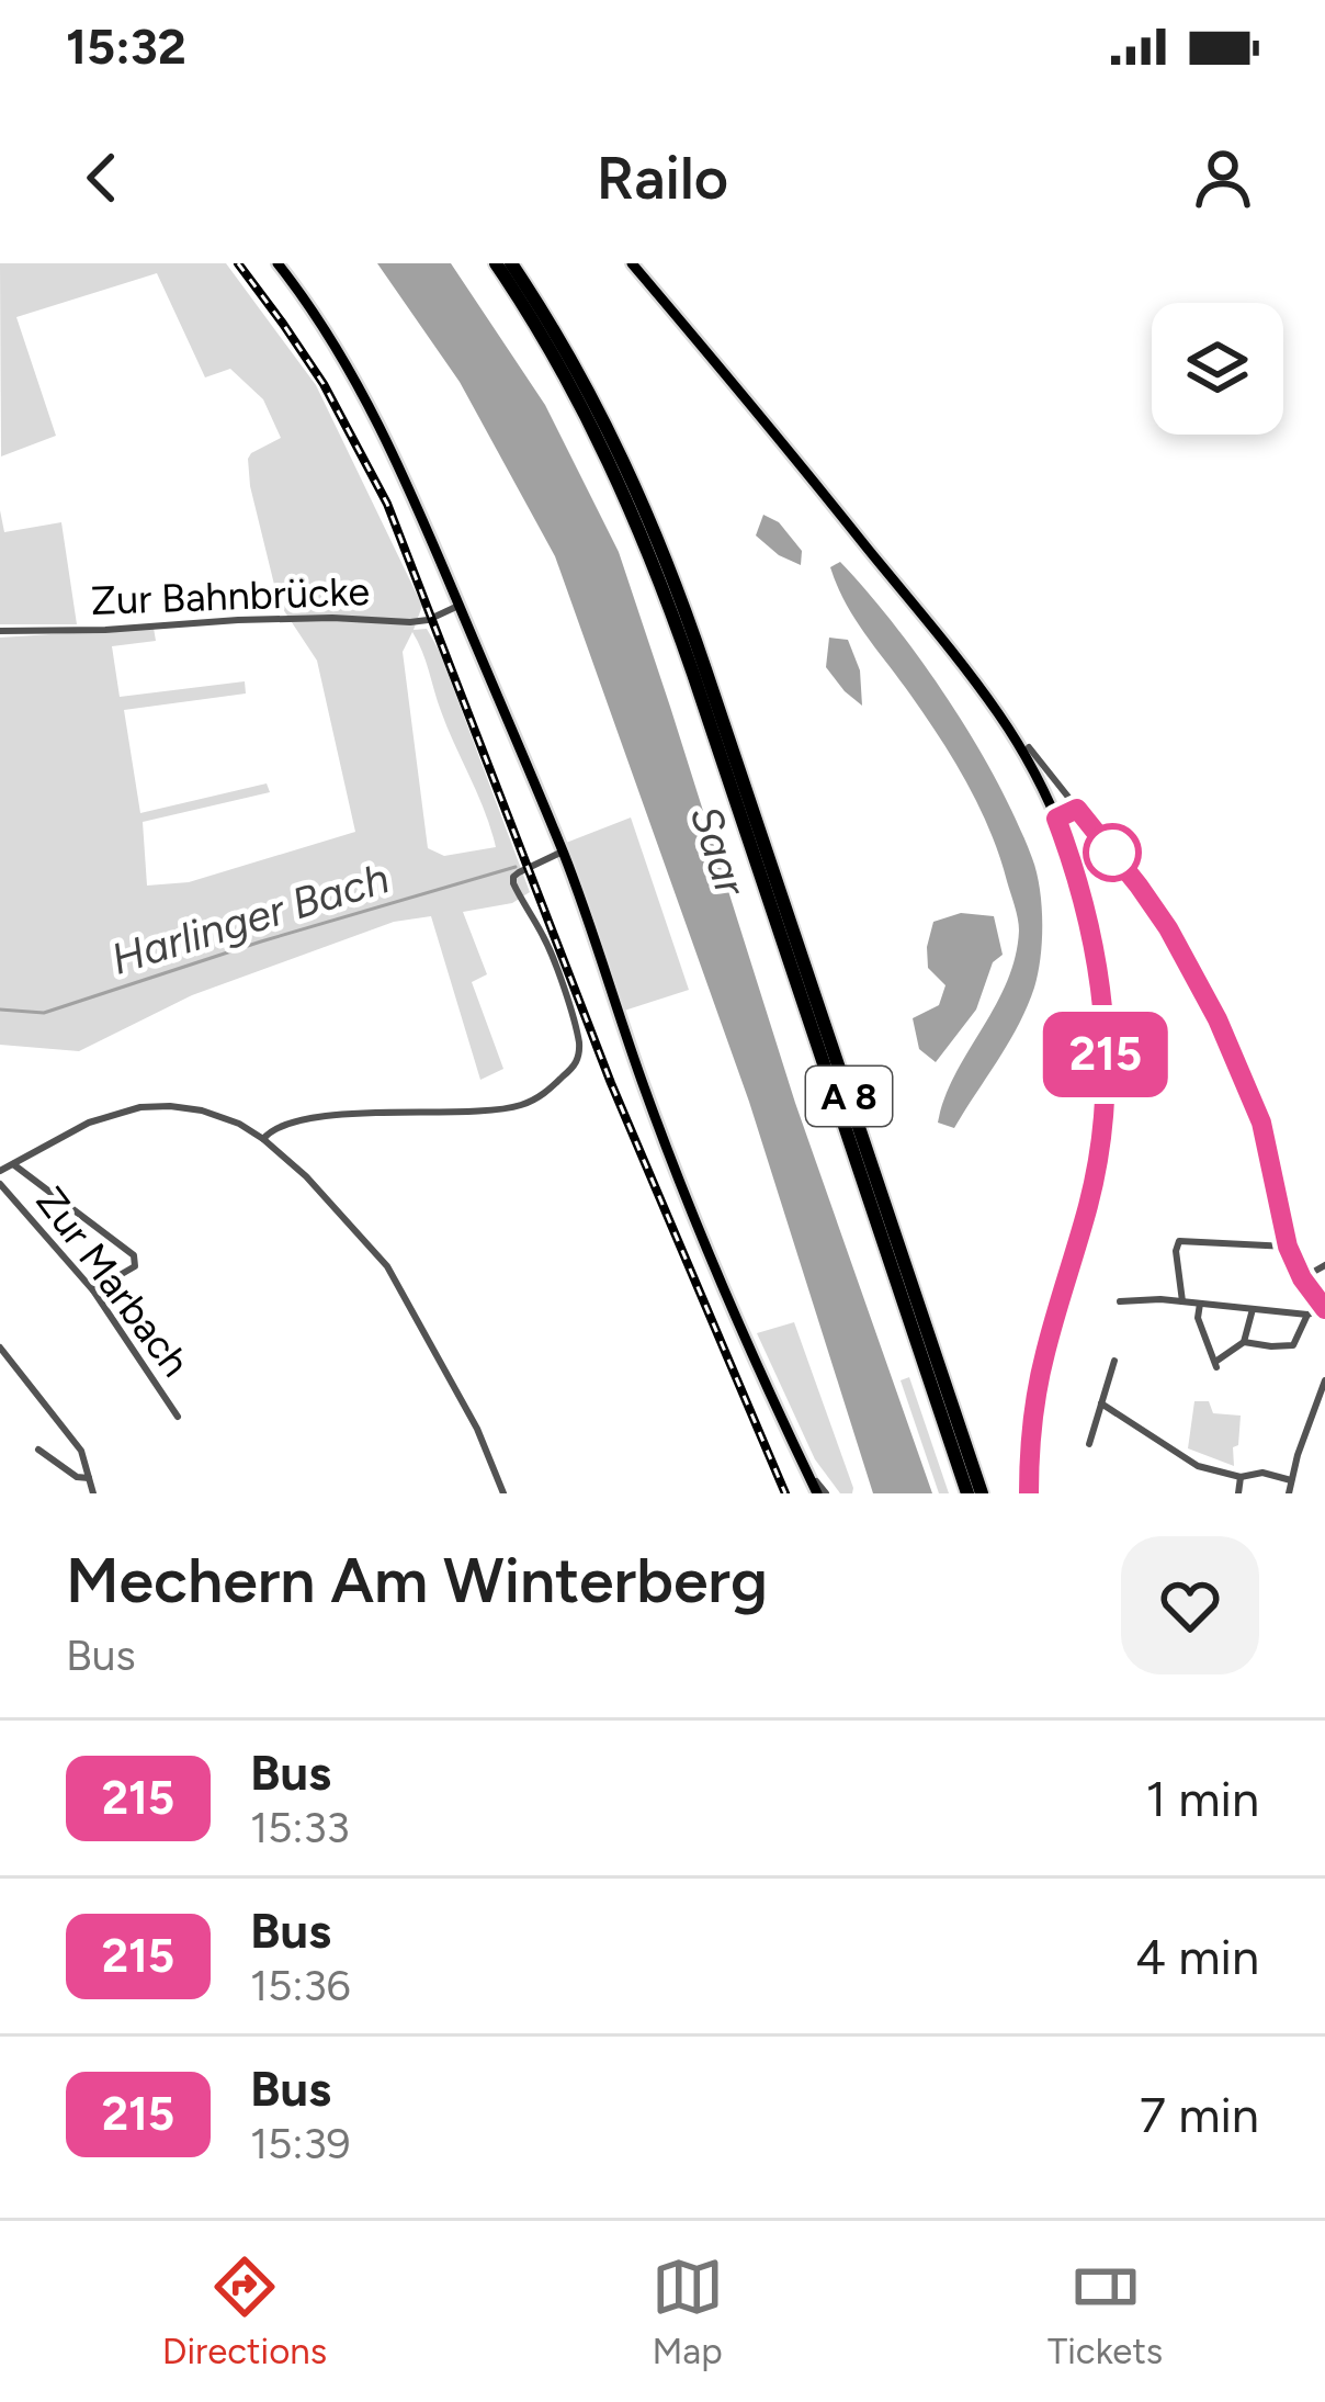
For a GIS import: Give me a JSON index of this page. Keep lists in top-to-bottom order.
{
  "streets": {
    "highway": ["A 8"],
    "street": ["Zur Bahnbrücke", "Zur Marbach"]
  },
  "water": ["Saar", "Harlinger Bach"],
  "lines": ["bus line 215"],
  "page": {
    "status": "15:32",
    "header": "Railo",
    "on_map": "215",
    "heading": ["Mechern Am Winterberg", "Bus"],
    "list": [
      {
        "mark": "215",
        "name": "Bus",
        "note": "15:33",
        "value": "1 min"
      },
      {
        "mark": "215",
        "name": "Bus",
        "note": "15:36",
        "value": "4 min"
      },
      {
        "mark": "215",
        "name": "Bus",
        "note": "15:39",
        "value": "7 min"
      }
    ],
    "tabs": ["Directions", "Map", "Tickets"]
  }
}
